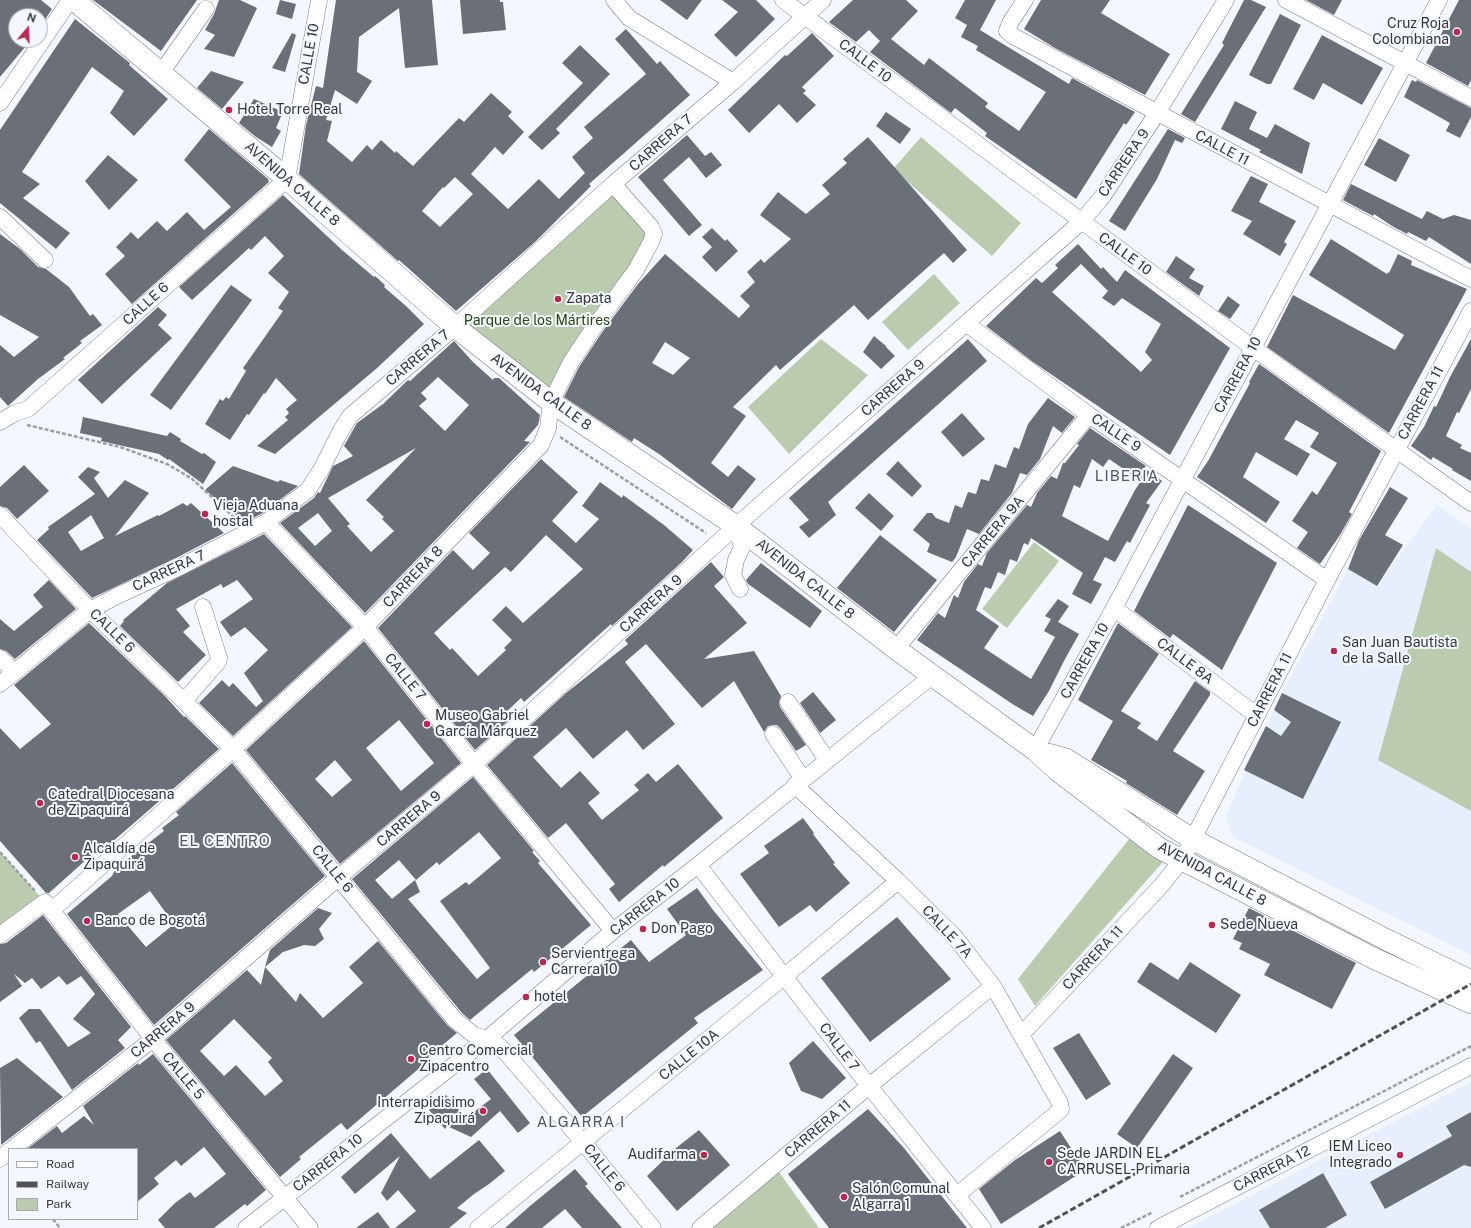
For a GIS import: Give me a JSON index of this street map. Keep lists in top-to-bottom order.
{
  "streets": {
    "main road": ["AVENIDA CALLE 8"],
    "street": [
      "CALLE 10",
      "CARRERA 7",
      "CALLE 11",
      "CARRERA 9",
      "CALLE 6",
      "CARRERA 10",
      "CARRERA 11",
      "CALLE 9",
      "CARRERA 9A",
      "CARRERA 8",
      "CALLE 8A",
      "CALLE 7",
      "CALLE 7A",
      "CALLE 10A",
      "CALLE 5",
      "CARRERA 12"
    ]
  },
  "crossings": [
    ["CALLE 10", "CARRERA 7"],
    ["CALLE 10", "CARRERA 9"],
    ["CALLE 10", "AVENIDA CALLE 8"],
    ["CALLE 10", "CALLE 6"],
    ["CALLE 10", "CARRERA 10"],
    ["CALLE 10", "CARRERA 11"],
    ["CARRERA 7", "AVENIDA CALLE 8"],
    ["CARRERA 7", "CALLE 6"],
    ["CARRERA 7", "CARRERA 8"],
    ["CARRERA 7", "CALLE 7"],
    ["CALLE 11", "CARRERA 9"],
    ["CALLE 11", "CARRERA 10"],
    ["CARRERA 9", "AVENIDA CALLE 8"],
    ["CARRERA 9", "CALLE 6"],
    ["CARRERA 9", "CALLE 9"],
    ["CARRERA 9", "CALLE 7"],
    ["CARRERA 9", "CALLE 5"],
    ["AVENIDA CALLE 8", "CALLE 6"],
    ["AVENIDA CALLE 8", "CARRERA 10"],
    ["AVENIDA CALLE 8", "CARRERA 11"],
    ["AVENIDA CALLE 8", "CARRERA 9A"],
    ["AVENIDA CALLE 8", "CARRERA 8"],
    ["CALLE 6", "CARRERA 10"],
    ["CALLE 6", "CARRERA 8"],
    ["CALLE 6", "CALLE 10A"],
    ["CARRERA 10", "CALLE 9"],
    ["CARRERA 10", "CALLE 8A"],
    ["CARRERA 10", "CALLE 7"],
    ["CARRERA 10", "CALLE 7A"],
    ["CARRERA 10", "CALLE 5"],
    ["CARRERA 11", "CALLE 9"],
    ["CARRERA 11", "CALLE 8A"],
    ["CARRERA 11", "CALLE 7"],
    ["CARRERA 11", "CALLE 7A"],
    ["CALLE 9", "CARRERA 9A"],
    ["CARRERA 8", "CALLE 7"],
    ["CARRERA 8", "CALLE 5"],
    ["CALLE 7", "CALLE 7A"],
    ["CALLE 7", "CALLE 10A"],
    ["CALLE 7A", "CALLE 10A"]
  ],
  "districts": ["LIBERIA", "EL CENTRO", "ALGARRA I"],
  "parks": ["Parque de los Mártires"],
  "places": [
    "Cruz Roja Colombiana",
    "Hotel Torre Real",
    "Zapata",
    "Vieja Aduana hostal",
    "San Juan Bautista de la Salle",
    "Museo Gabriel García Márquez",
    "Catedral Diocesana de Zipaquirá",
    "Alcaldía de Zipaquirá",
    "Banco de Bogotá",
    "Sede Nueva",
    "Don Pago",
    "Servientrega Carrera 10",
    "hotel",
    "Centro Comercial Zipacentro",
    "Interrapidisimo Zipaquirá",
    "Audifarma",
    "IEM Liceo Integrado",
    "Sede JARDIN EL CARRUSEL-Primaria",
    "Salón Comunal Algarra 1"
  ],
  "legend": ["Road", "Railway", "Park"],
  "north": "top"
}
